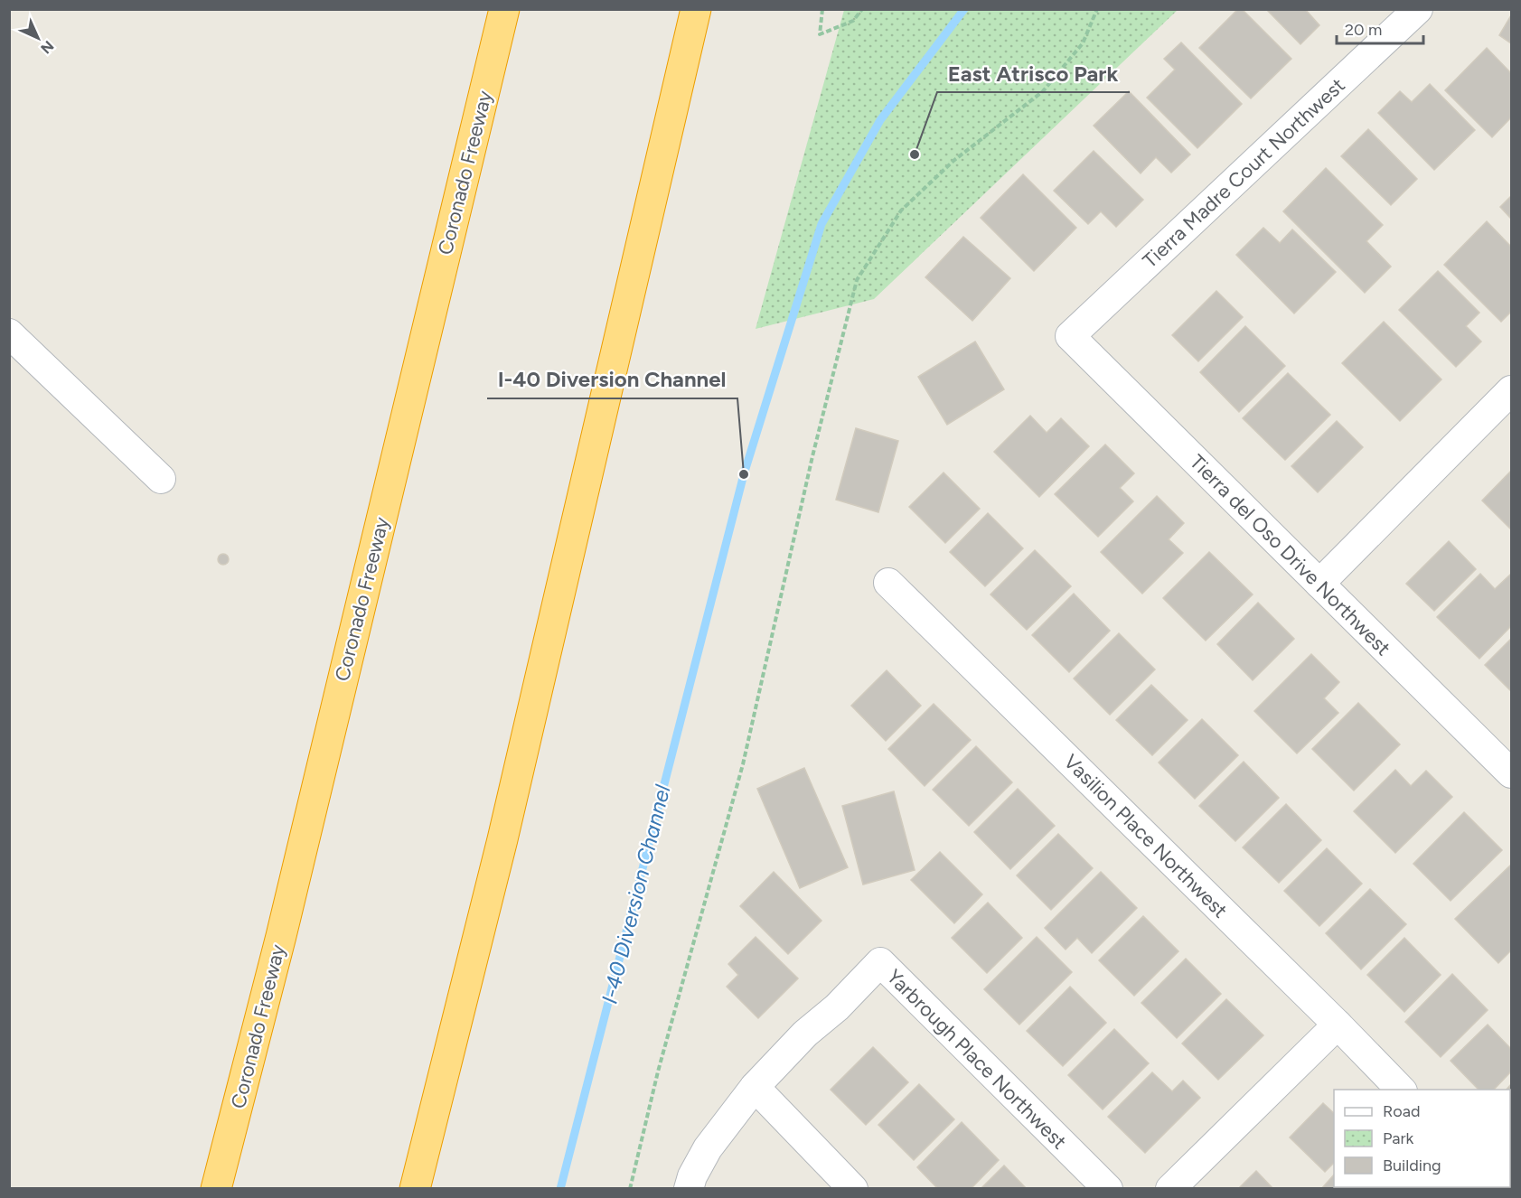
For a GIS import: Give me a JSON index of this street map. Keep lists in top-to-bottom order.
{
  "streets": {
    "highway": ["Coronado Freeway"],
    "street": [
      "Tierra Madre Court Northwest",
      "Tierra del Oso Drive Northwest",
      "Vasilion Place Northwest",
      "Yarbrough Place Northwest"
    ]
  },
  "crossings": [
    ["Tierra Madre Court Northwest", "Tierra del Oso Drive Northwest"]
  ],
  "water": ["I-40 Diversion Channel"],
  "places": ["East Atrisco Park", "I-40 Diversion Channel"],
  "legend": ["Road", "Park", "Building"],
  "scale_bar": "20 m",
  "north": "bottom right"
}
